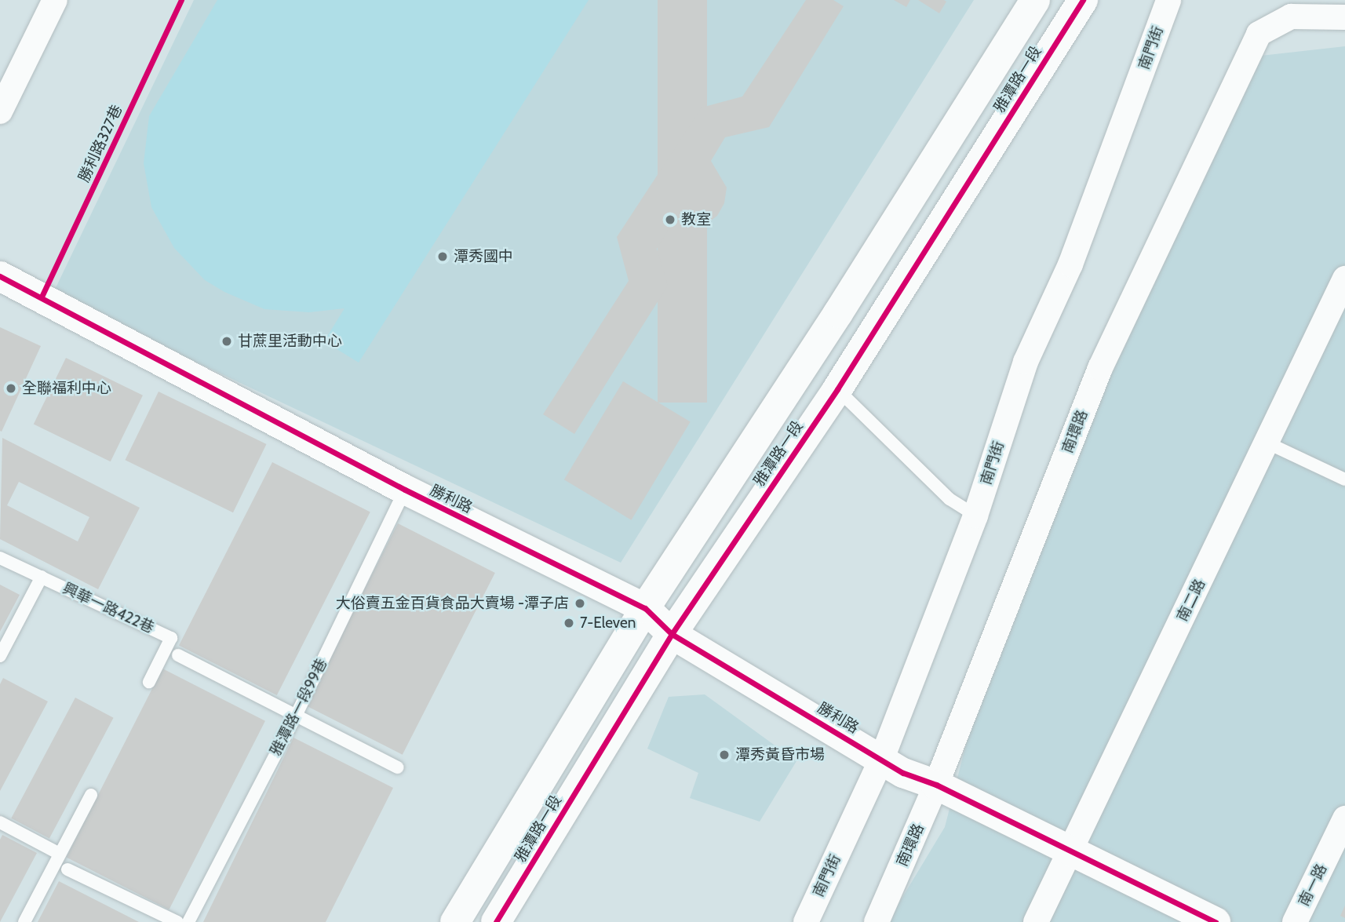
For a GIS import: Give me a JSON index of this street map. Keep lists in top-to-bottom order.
{
  "streets": {
    "street": [
      "南門街",
      "雅潭路一段",
      "南環路",
      "勝利路",
      "南二路",
      "南一路"
    ],
    "lane": ["興華一路422巷", "雅潭路一段99巷"],
    "cycle path": ["勝利路327巷"]
  },
  "crossings": [
    ["南門街", "勝利路"],
    ["雅潭路一段", "勝利路"],
    ["南環路", "勝利路"],
    ["勝利路", "南二路"],
    ["勝利路", "雅潭路一段99巷"]
  ],
  "places": [
    "教室",
    "潭秀國中",
    "甘蔗里活動中心",
    "全聯福利中心",
    "大俗賣五金百貨食品大賣場 -潭子店",
    "7-Eleven",
    "潭秀黃昏市場"
  ]
}
